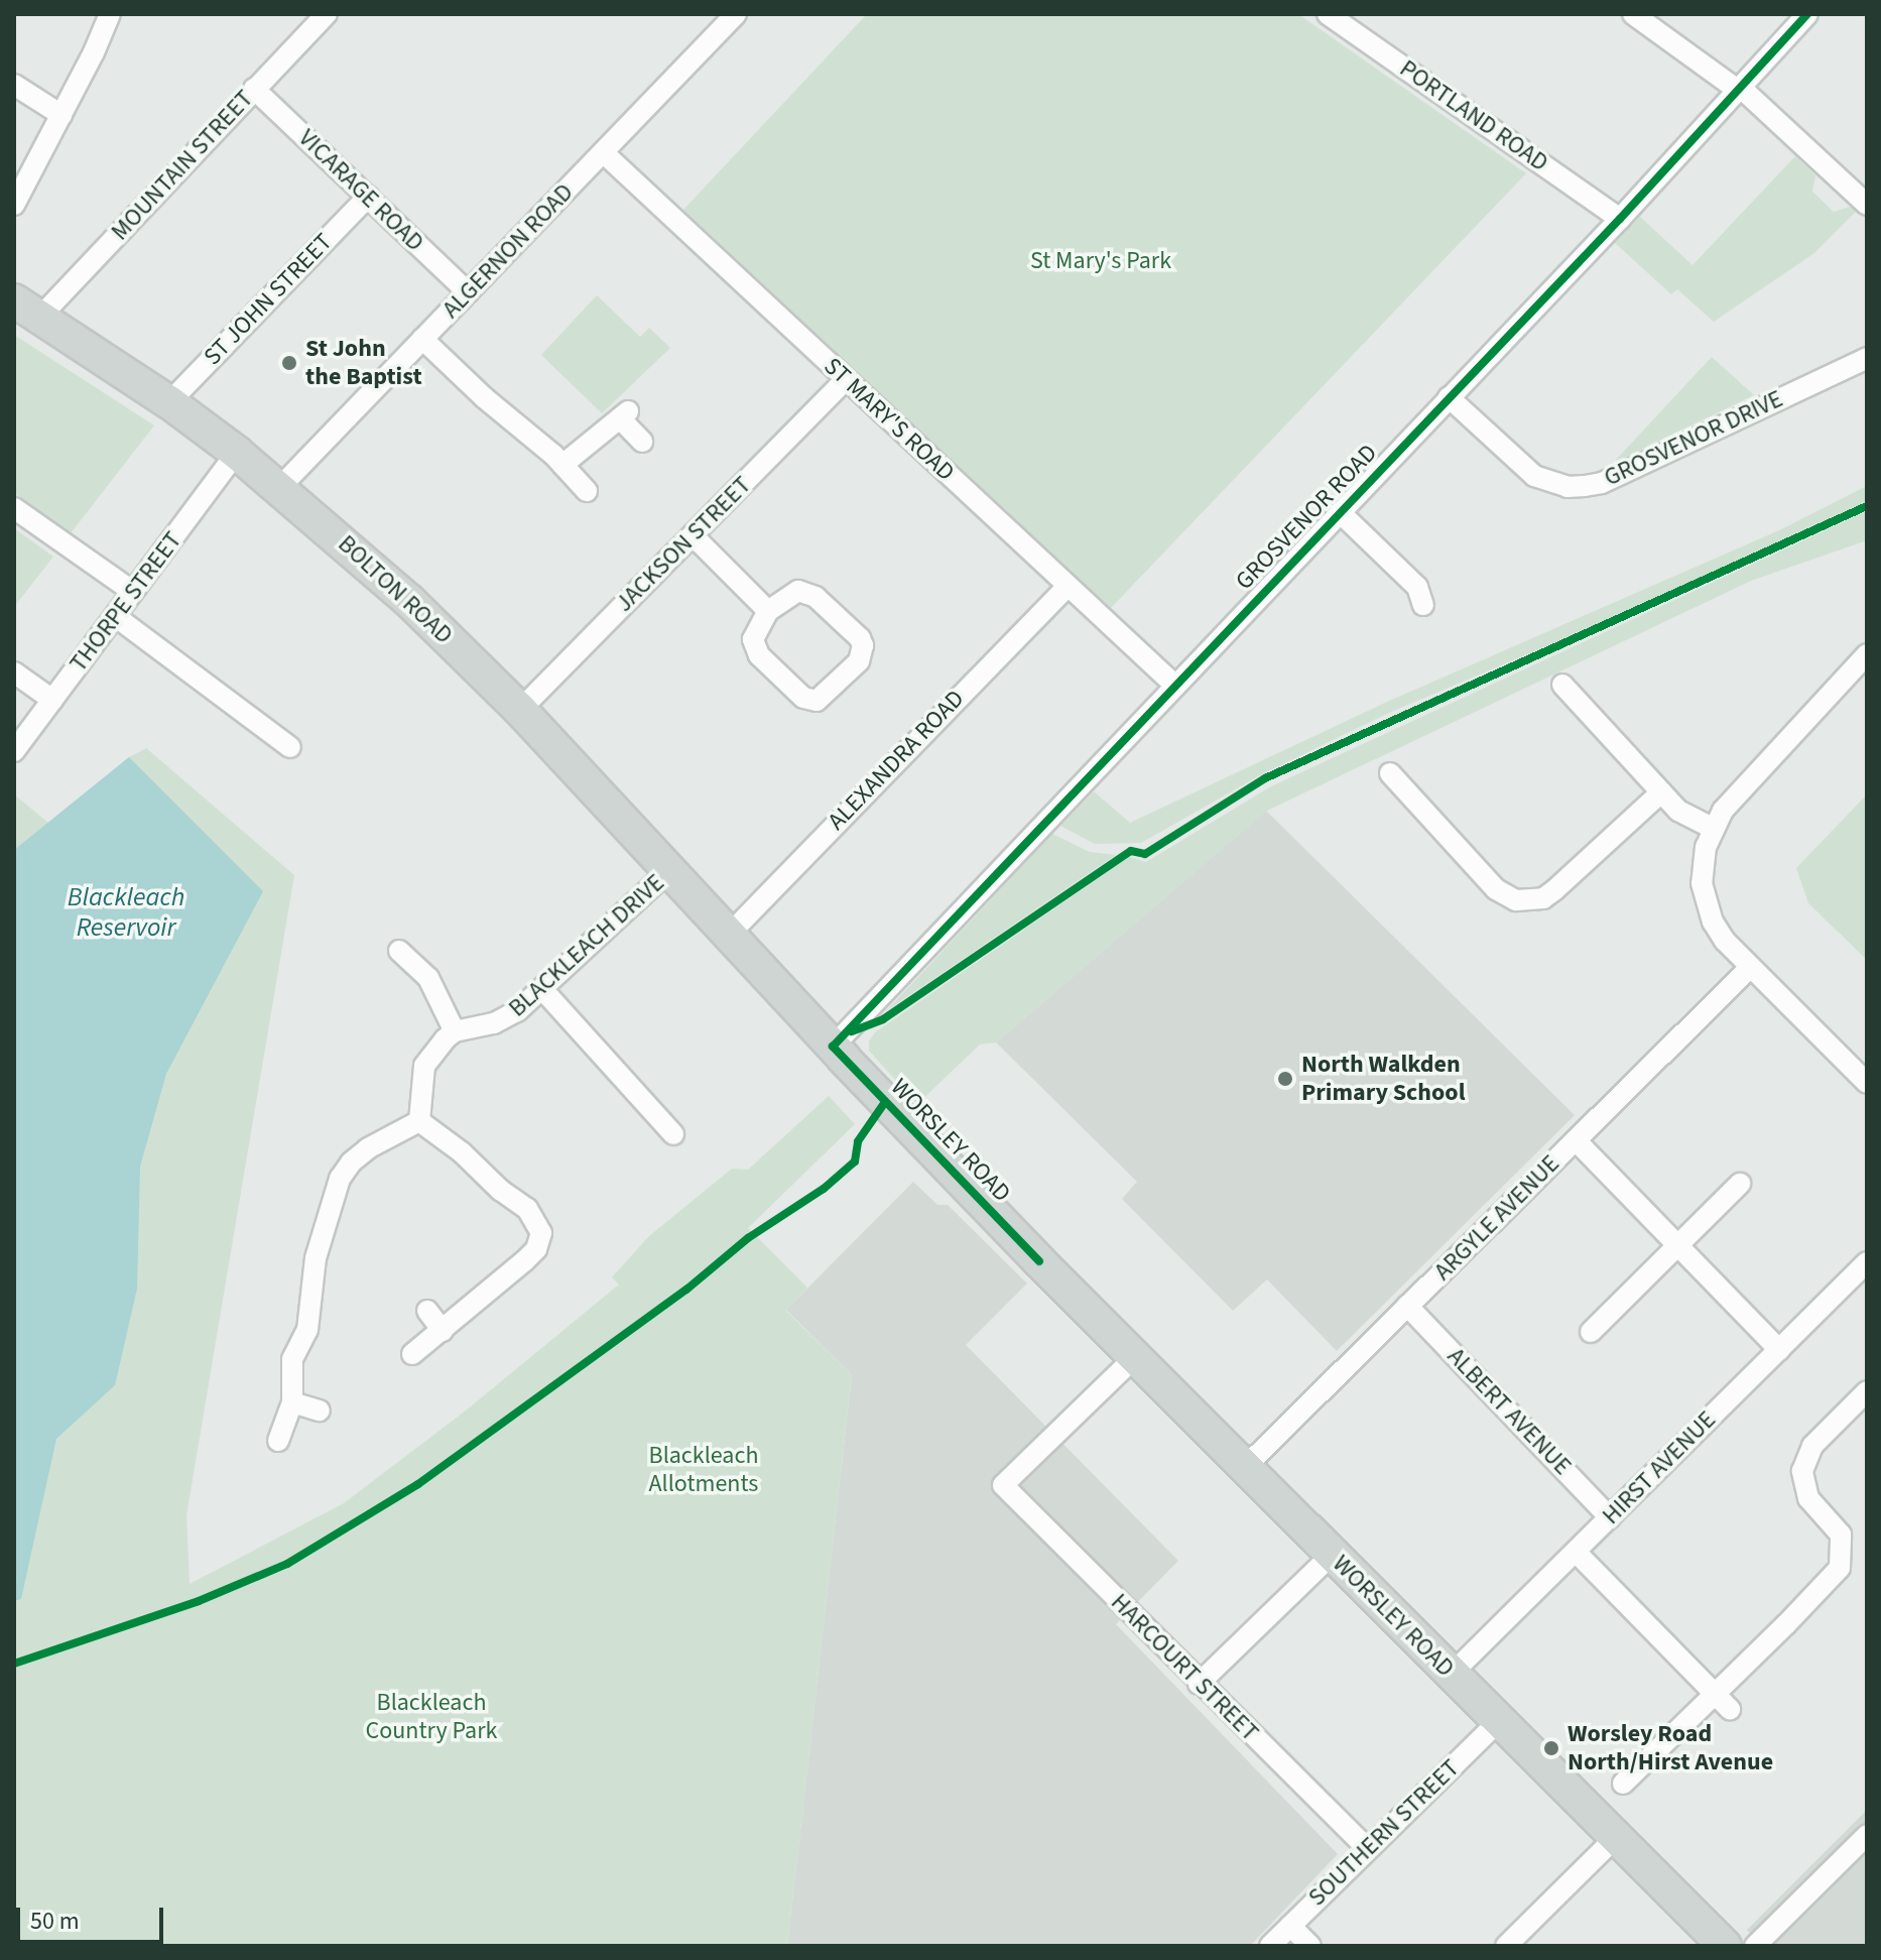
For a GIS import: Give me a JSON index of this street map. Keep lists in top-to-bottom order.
{
  "streets": {
    "main road": ["BOLTON ROAD", "WORSLEY ROAD"],
    "street": [
      "PORTLAND ROAD",
      "MOUNTAIN STREET",
      "VICARAGE ROAD",
      "ALGERNON ROAD",
      "ST JOHN STREET",
      "ST MARY'S ROAD",
      "GROSVENOR DRIVE",
      "GROSVENOR ROAD",
      "JACKSON STREET",
      "THORPE STREET",
      "ALEXANDRA ROAD",
      "BLACKLEACH DRIVE",
      "ARGYLE AVENUE",
      "ALBERT AVENUE",
      "HIRST AVENUE",
      "HARCOURT STREET",
      "SOUTHERN STREET"
    ]
  },
  "crossings": [
    ["PORTLAND ROAD", "GROSVENOR ROAD"],
    ["MOUNTAIN STREET", "VICARAGE ROAD"],
    ["MOUNTAIN STREET", "BOLTON ROAD"],
    ["VICARAGE ROAD", "ALGERNON ROAD"],
    ["VICARAGE ROAD", "ST JOHN STREET"],
    ["ALGERNON ROAD", "ST MARY'S ROAD"],
    ["ALGERNON ROAD", "BOLTON ROAD"],
    ["ST JOHN STREET", "BOLTON ROAD"],
    ["ST MARY'S ROAD", "GROSVENOR ROAD"],
    ["ST MARY'S ROAD", "JACKSON STREET"],
    ["ST MARY'S ROAD", "ALEXANDRA ROAD"],
    ["GROSVENOR DRIVE", "GROSVENOR ROAD"],
    ["GROSVENOR ROAD", "WORSLEY ROAD"],
    ["JACKSON STREET", "BOLTON ROAD"],
    ["BOLTON ROAD", "THORPE STREET"],
    ["BOLTON ROAD", "ALEXANDRA ROAD"],
    ["BOLTON ROAD", "BLACKLEACH DRIVE"],
    ["BOLTON ROAD", "WORSLEY ROAD"],
    ["ALEXANDRA ROAD", "WORSLEY ROAD"],
    ["WORSLEY ROAD", "ARGYLE AVENUE"],
    ["WORSLEY ROAD", "HIRST AVENUE"],
    ["WORSLEY ROAD", "HARCOURT STREET"],
    ["WORSLEY ROAD", "SOUTHERN STREET"],
    ["ARGYLE AVENUE", "ALBERT AVENUE"],
    ["ALBERT AVENUE", "HIRST AVENUE"],
    ["HARCOURT STREET", "SOUTHERN STREET"]
  ],
  "water": ["Blackleach Reservoir"],
  "parks": ["St Mary's Park", "Blackleach Allotments", "Blackleach Country Park"],
  "places": ["St John the Baptist", "North Walkden Primary School", "Worsley Road North/Hirst Avenue"],
  "scale_bar": "50 m"
}
